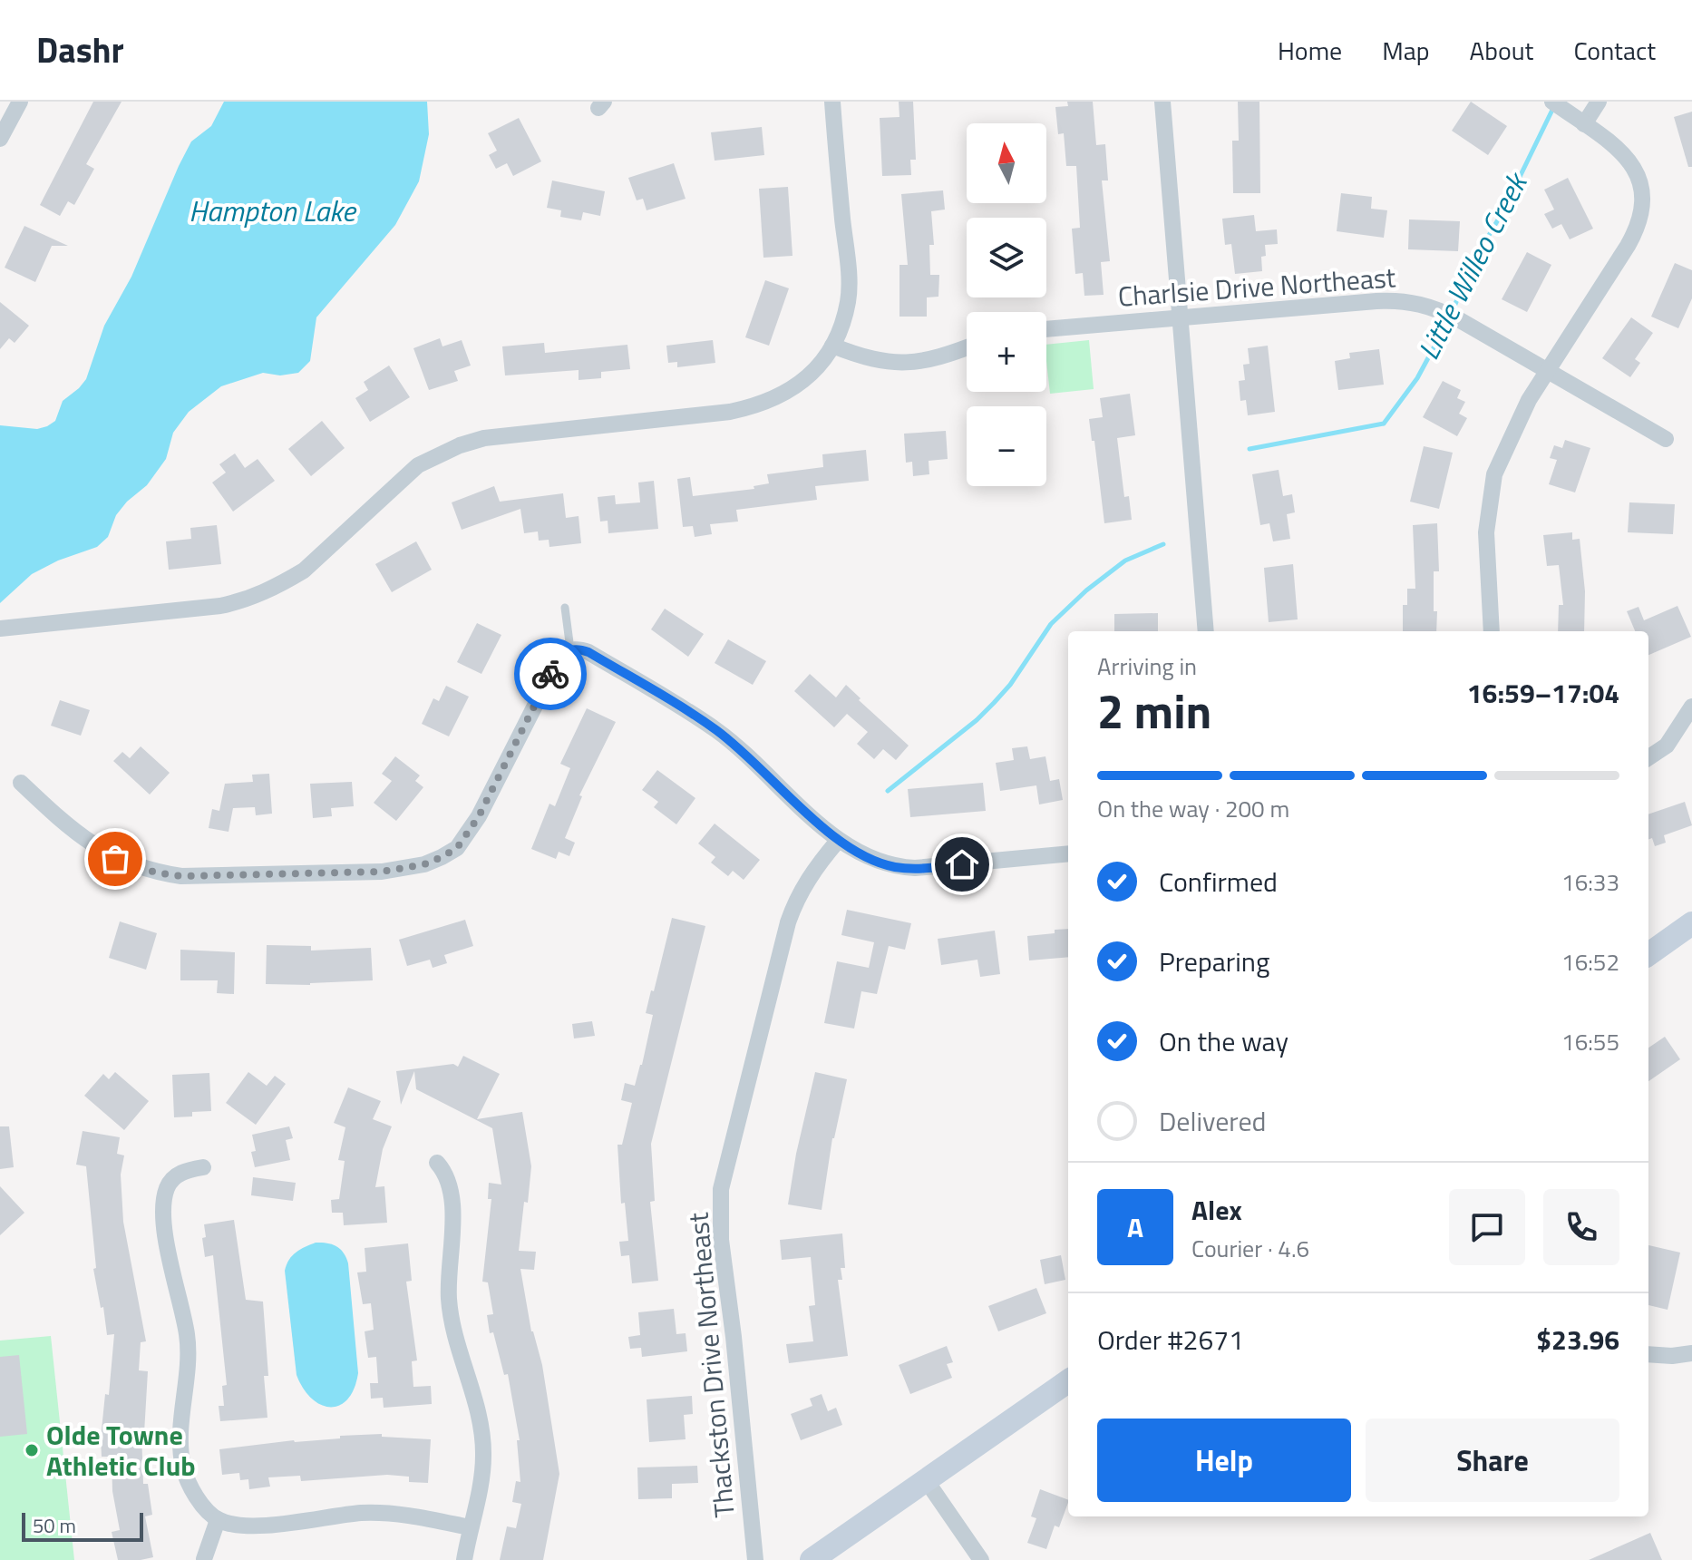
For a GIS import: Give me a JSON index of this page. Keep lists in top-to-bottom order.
{
  "streets": {
    "street": ["Charlsie Drive Northeast", "Thackston Drive Northeast"]
  },
  "water": ["Hampton Lake", "Little Willeo Creek"],
  "places": ["Olde Towne Athletic Club"],
  "scale_bar": "50 m",
  "north": "top",
  "page": {
    "header": "Dashr",
    "nav": [
      "Home",
      "Map",
      "About",
      "Contact"
    ],
    "map_buttons": ["+", "−"],
    "heading": ["2 min", "Arriving in", "16:59–17:04"],
    "panel": [
      "Alex",
      "Courier · 4.6",
      "Order #2671",
      "$23.96"
    ],
    "bar": "On the way · 200 m",
    "list": [
      ["Confirmed", "16:33"],
      ["Preparing", "16:52"],
      ["On the way", "16:55"],
      "Delivered"
    ],
    "round": "A",
    "buttons": ["Help", "Share"],
    "scale": "50 m"
  }
}
